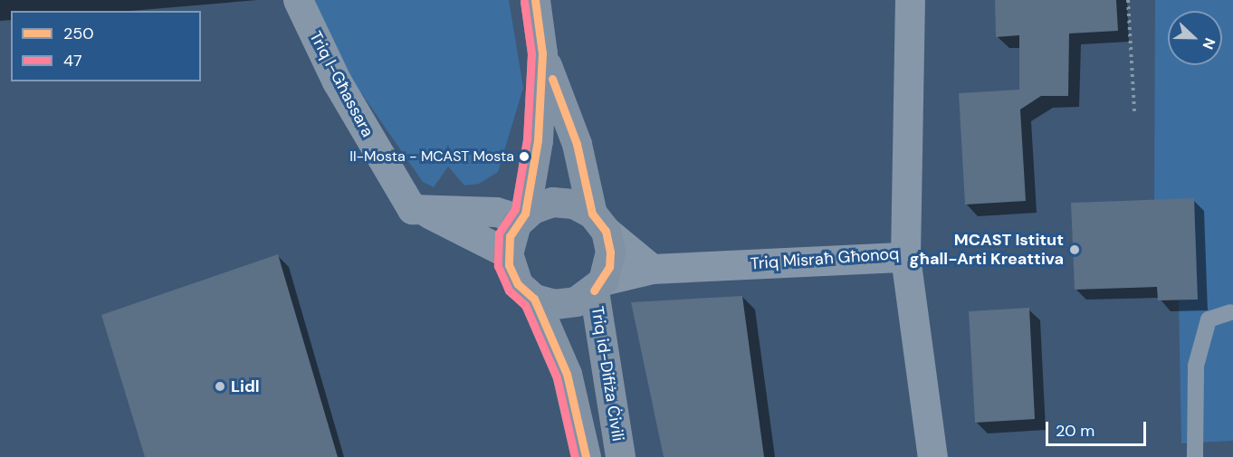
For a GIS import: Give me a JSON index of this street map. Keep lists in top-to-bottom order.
{
  "streets": {
    "main road": ["Triq id-Difiża Ċivili"],
    "street": ["Triq l-Għassara", "Triq Misraħ Għonoq"]
  },
  "crossings": [
    ["Triq Misraħ Għonoq", "Triq id-Difiża Ċivili"]
  ],
  "places": ["Il-Mosta - MCAST Mosta", "MCAST Istitut għall-Arti Kreattiva", "Lidl"],
  "lines": ["transit line 250", "transit line 47"],
  "legend": ["250", "47"],
  "scale_bar": "20 m",
  "north": "right"
}
